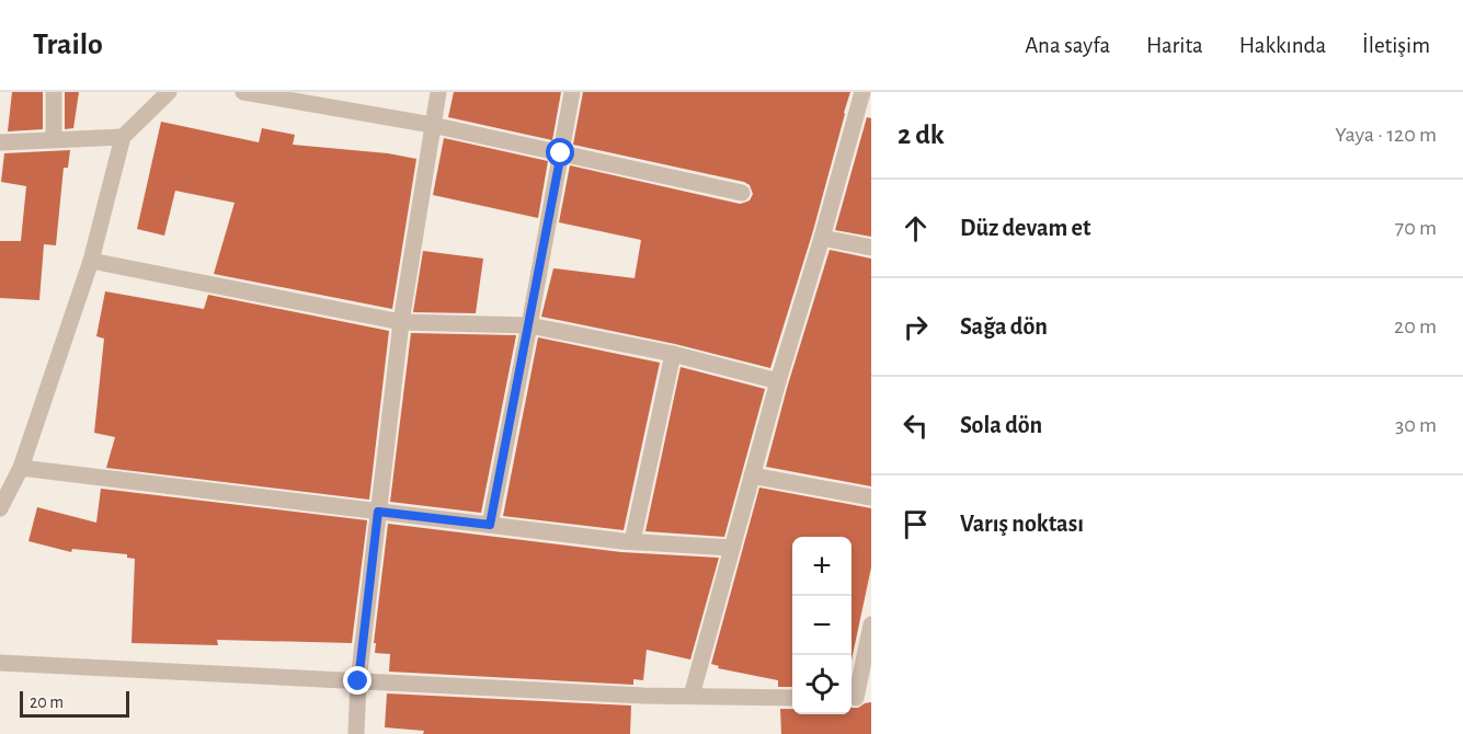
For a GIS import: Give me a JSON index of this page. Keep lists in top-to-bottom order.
{
  "scale_bar": "20 m",
  "page": {
    "header": "Trailo",
    "nav": [
      "Ana sayfa",
      "Harita",
      "Hakkında",
      "İletişim"
    ],
    "heading": ["2 dk", "Yaya · 120 m"],
    "list": [
      ["Düz devam et", "70 m"],
      ["Sağa dön", "20 m"],
      ["Sola dön", "30 m"],
      "Varış noktası"
    ],
    "map_buttons": ["+", "−"],
    "scale": "20 m"
  }
}
